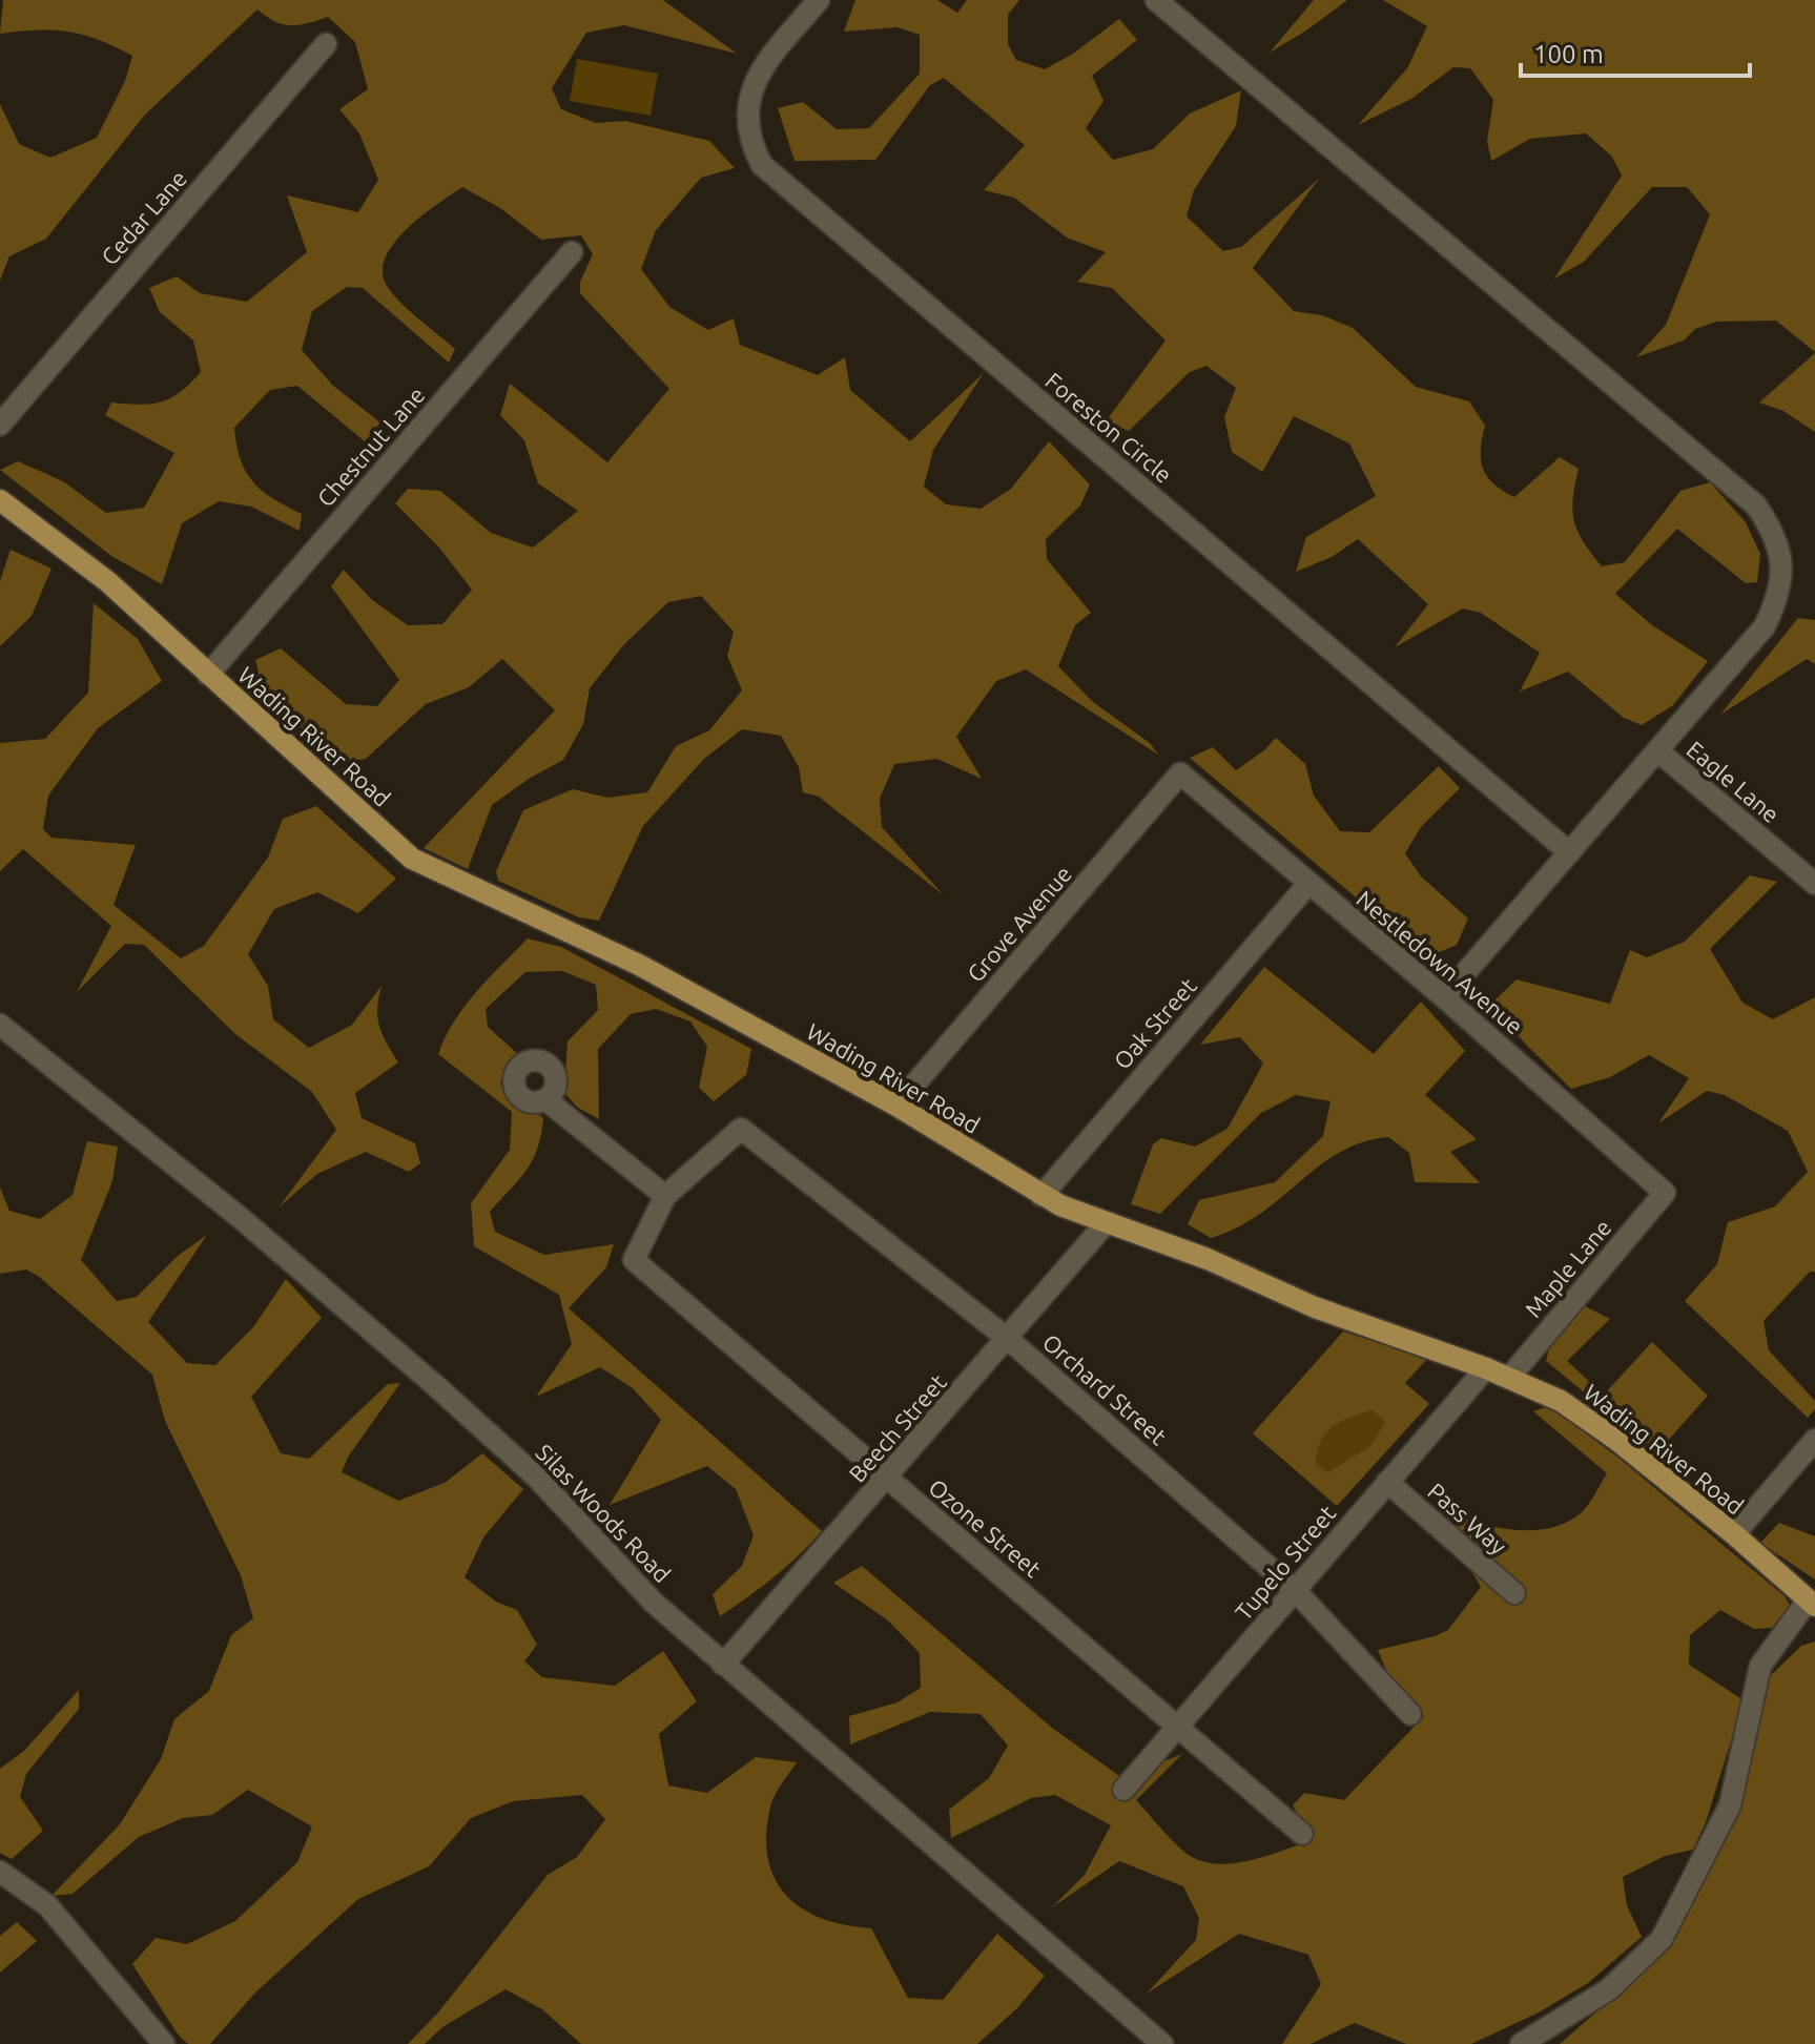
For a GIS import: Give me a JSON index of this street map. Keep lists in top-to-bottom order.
{
  "streets": {
    "main road": ["Wading River Road"],
    "street": [
      "Cedar Lane",
      "Foreston Circle",
      "Chestnut Lane",
      "Eagle Lane",
      "Grove Avenue",
      "Nestledown Avenue",
      "Oak Street",
      "Maple Lane",
      "Orchard Street",
      "Beech Street",
      "Silas Woods Road",
      "Pass Way",
      "Ozone Street",
      "Tupelo Street"
    ]
  },
  "crossings": [
    ["Chestnut Lane", "Wading River Road"],
    ["Wading River Road", "Grove Avenue"],
    ["Wading River Road", "Oak Street"],
    ["Wading River Road", "Maple Lane"],
    ["Wading River Road", "Beech Street"],
    ["Wading River Road", "Tupelo Street"],
    ["Grove Avenue", "Nestledown Avenue"],
    ["Nestledown Avenue", "Oak Street"],
    ["Nestledown Avenue", "Maple Lane"],
    ["Orchard Street", "Beech Street"],
    ["Orchard Street", "Ozone Street"],
    ["Orchard Street", "Tupelo Street"],
    ["Beech Street", "Silas Woods Road"],
    ["Beech Street", "Ozone Street"],
    ["Pass Way", "Tupelo Street"],
    ["Ozone Street", "Tupelo Street"]
  ],
  "scale_bar": "100 m"
}
